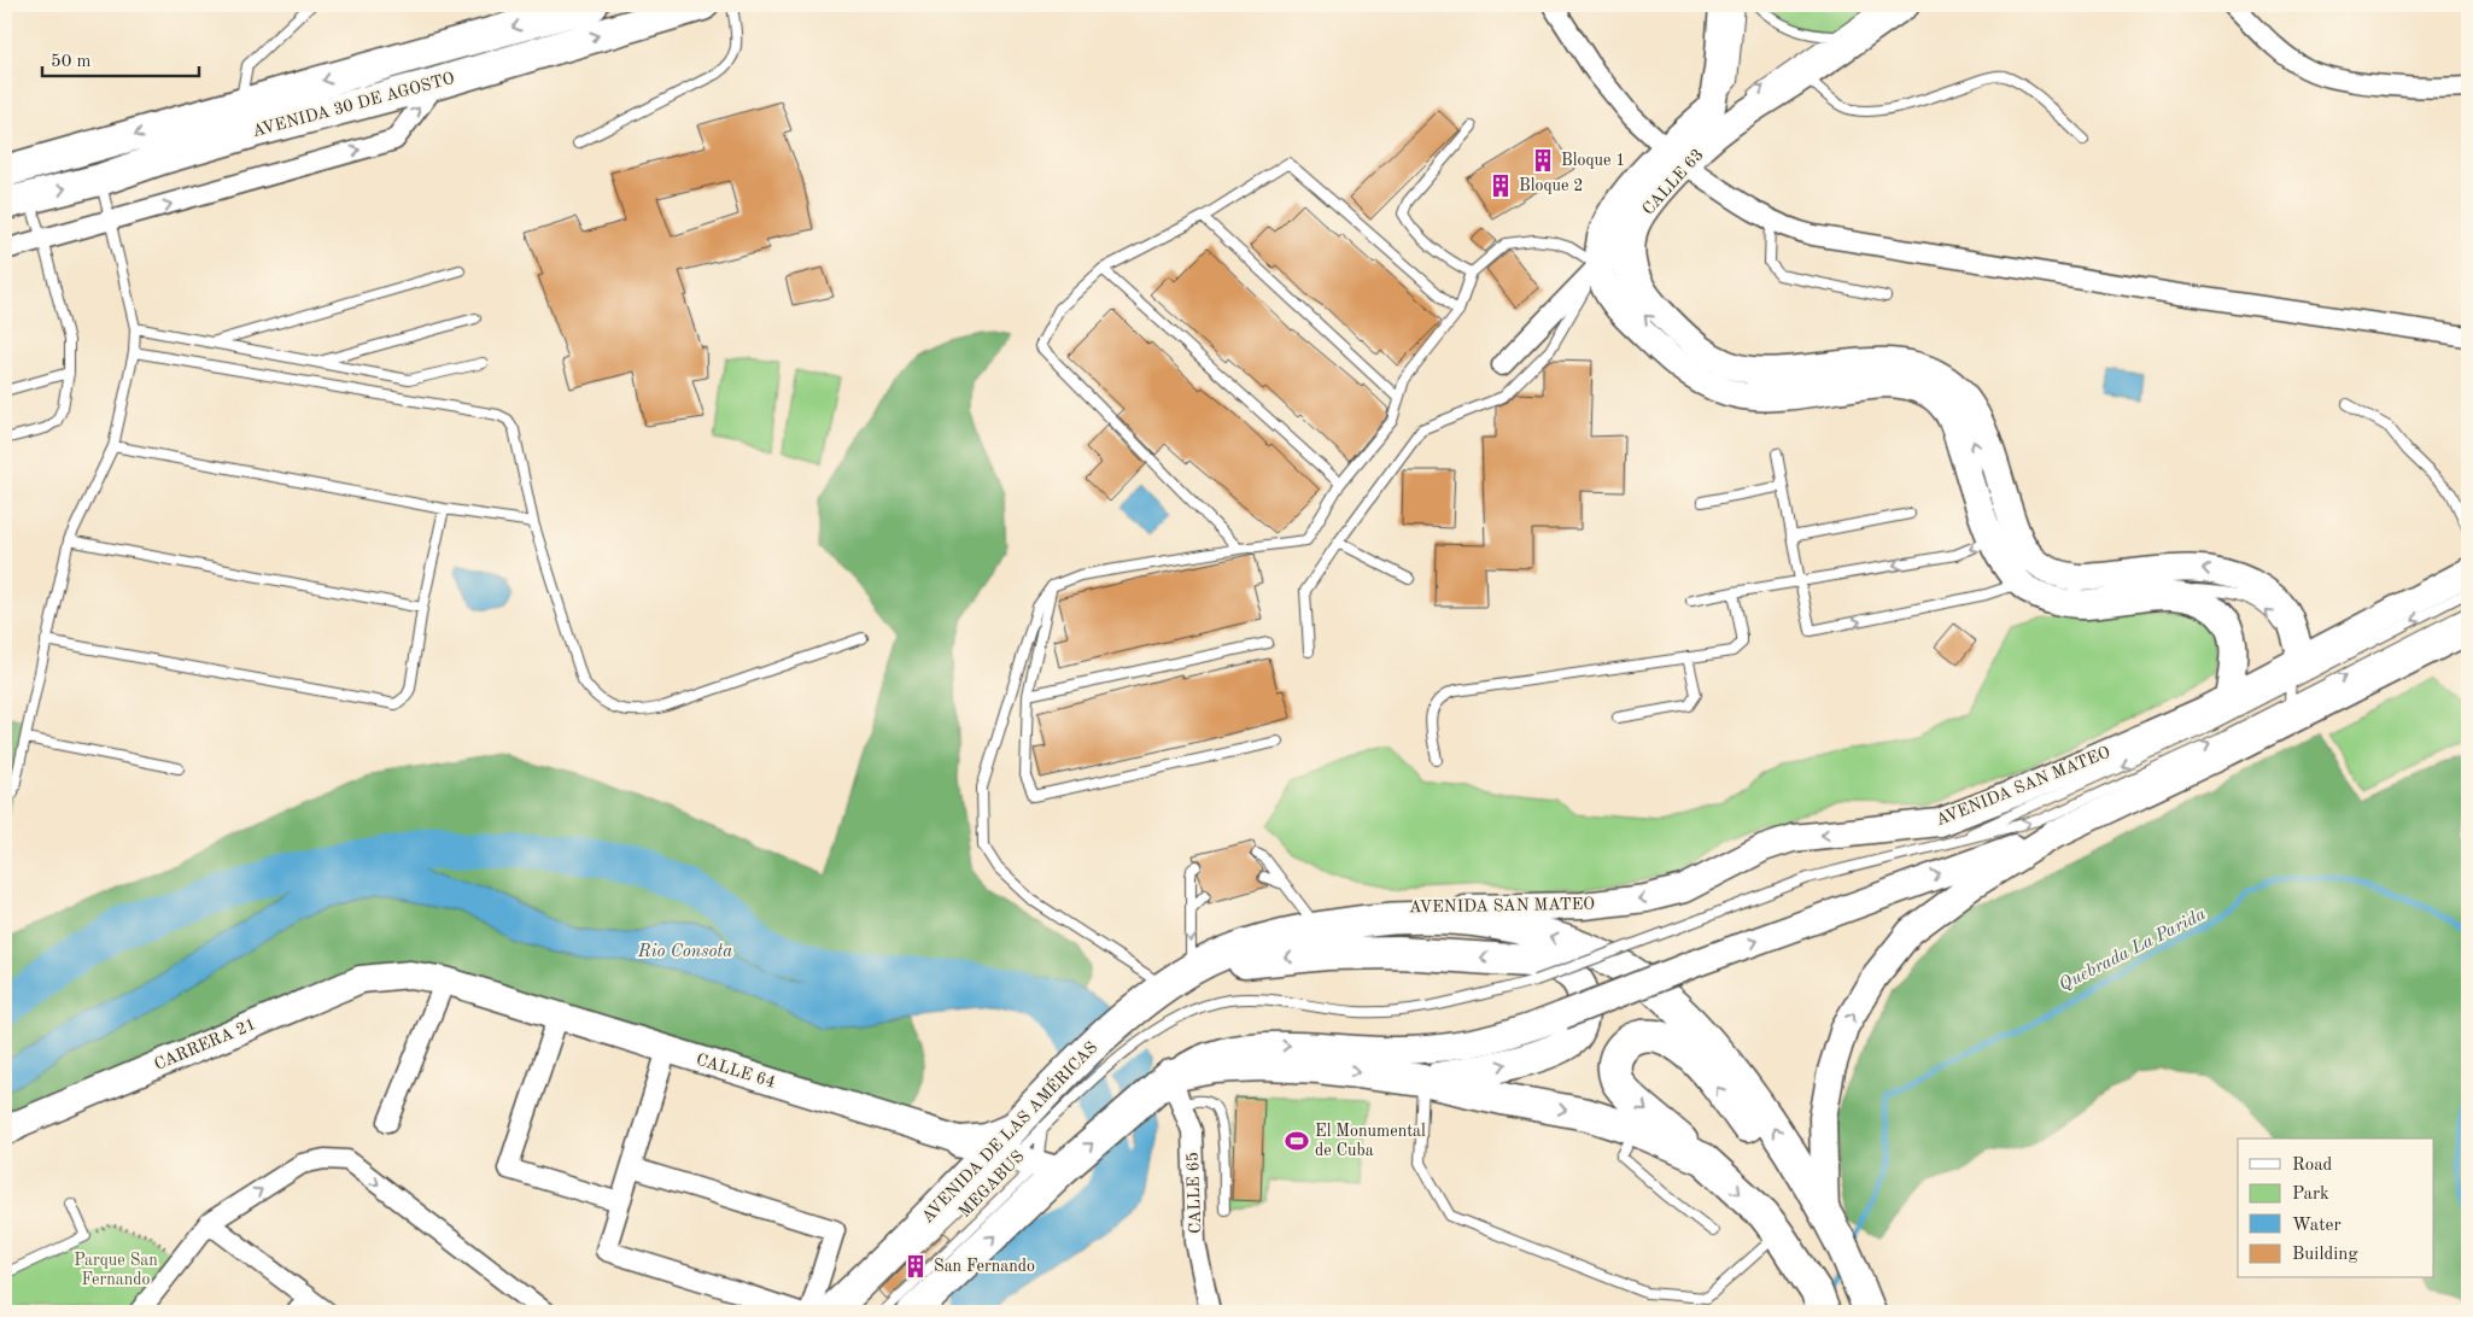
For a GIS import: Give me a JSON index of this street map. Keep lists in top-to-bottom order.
{
  "streets": {
    "main road": ["AVENIDA 30 DE AGOSTO", "AVENIDA DE LAS AMÉRICAS"],
    "street": [
      "CALLE 63",
      "AVENIDA SAN MATEO",
      "CARRERA 21",
      "CALLE 64",
      "CALLE 65"
    ],
    "lane": ["MEGABUS"]
  },
  "crossings": [
    ["CALLE 63", "AVENIDA SAN MATEO"],
    ["AVENIDA SAN MATEO", "AVENIDA DE LAS AMÉRICAS"],
    ["CARRERA 21", "CALLE 64"],
    ["CALLE 64", "AVENIDA DE LAS AMÉRICAS"],
    ["CALLE 64", "MEGABUS"],
    ["AVENIDA DE LAS AMÉRICAS", "MEGABUS"],
    ["AVENIDA DE LAS AMÉRICAS", "CALLE 65"]
  ],
  "water": ["Quebrada La Parida", "Rio Consota"],
  "parks": ["Parque San Fernando"],
  "places": {
    "building": ["Bloque 1", "Bloque 2", "San Fernando"],
    "sports": ["El Monumental de Cuba"]
  },
  "legend": [
    "Road",
    "Park",
    "Water",
    "Building"
  ],
  "scale_bar": "50 m"
}
